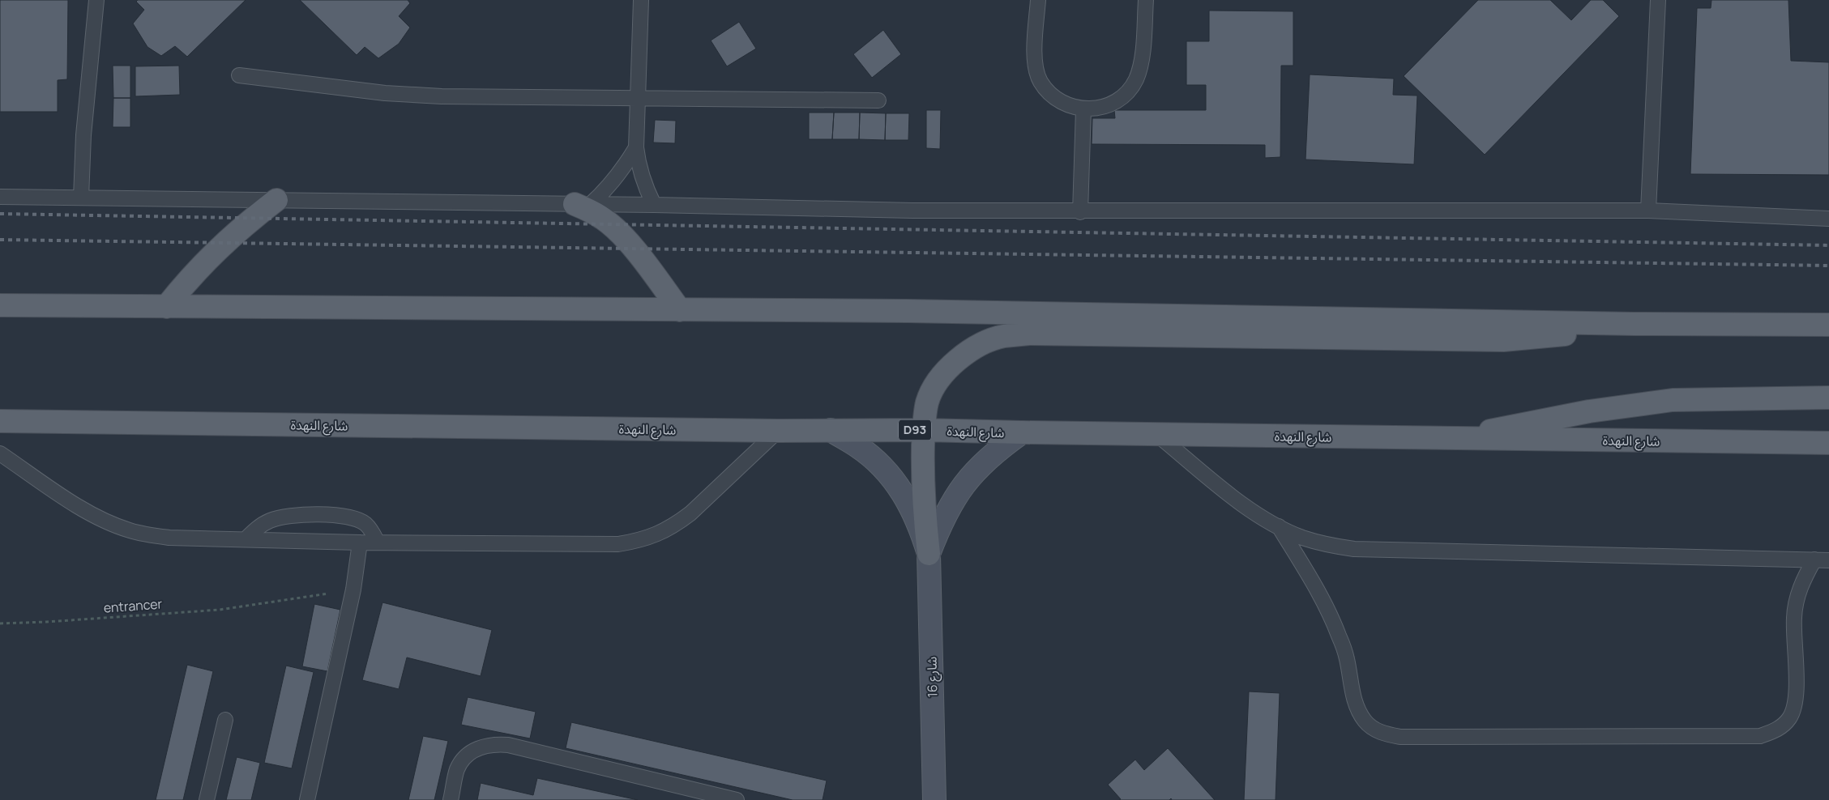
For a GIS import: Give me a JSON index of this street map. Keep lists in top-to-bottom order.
{
  "streets": {
    "main road": ["شارع النهدة", "D93"],
    "street": ["شارع 16"],
    "path": ["entrancer"]
  },
  "crossings": [
    ["شارع النهدة", "شارع 16"]
  ]
}
